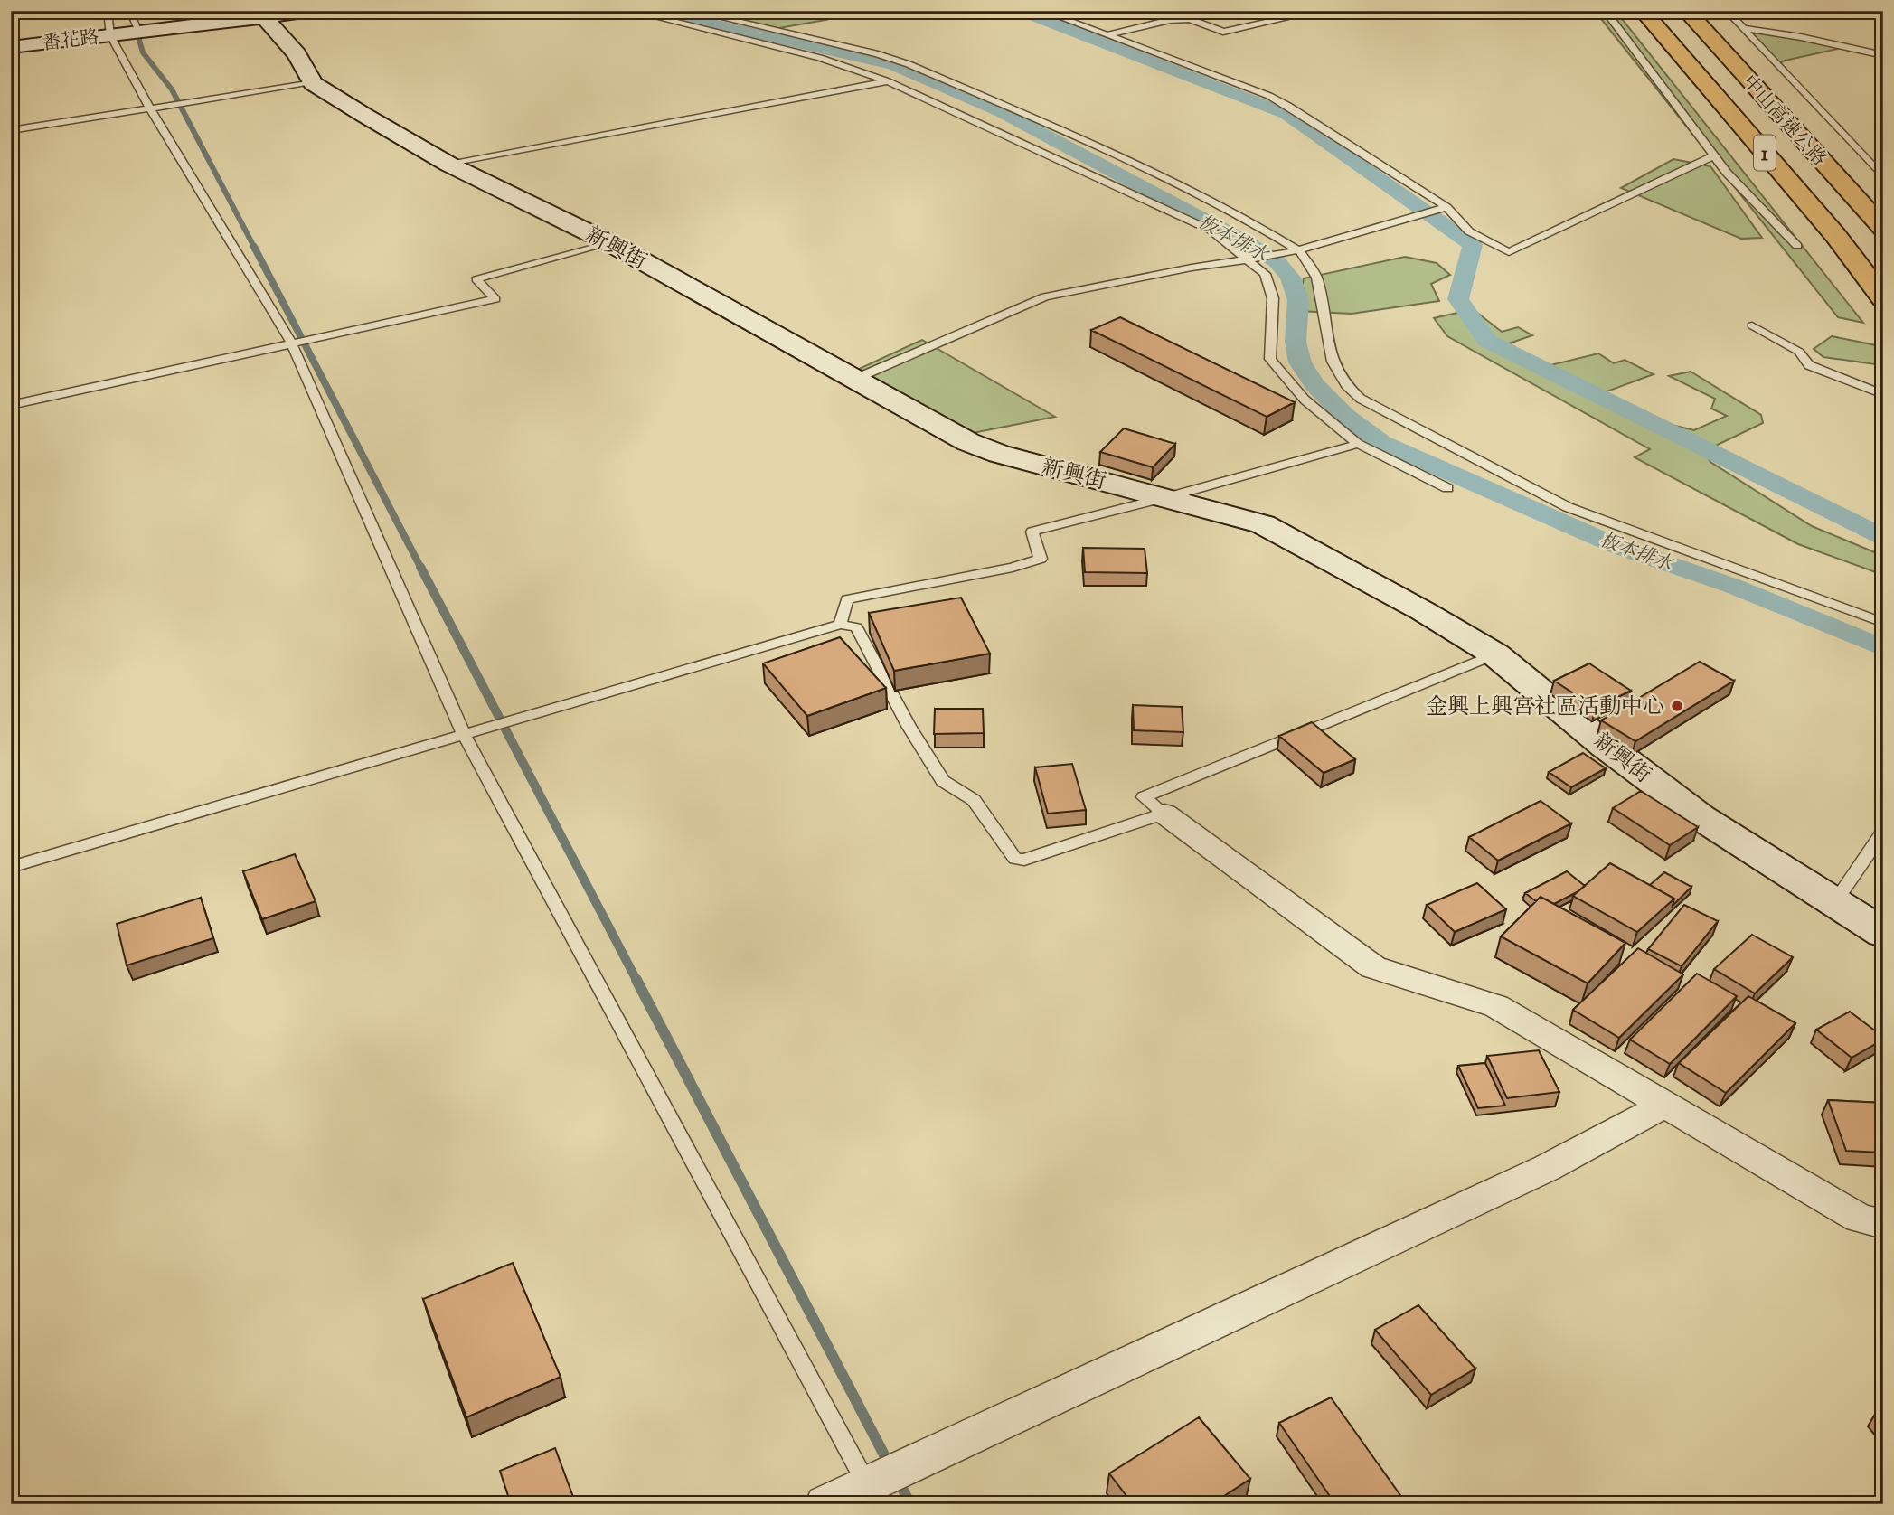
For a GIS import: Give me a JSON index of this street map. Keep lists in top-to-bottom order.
{
  "streets": {
    "highway": ["中山高速公路", "1"],
    "street": ["番花路", "新興街"]
  },
  "crossings": [
    ["番花路", "新興街"]
  ],
  "water": ["板本排水"],
  "places": ["金興上興宮社區活動中心"]
}
